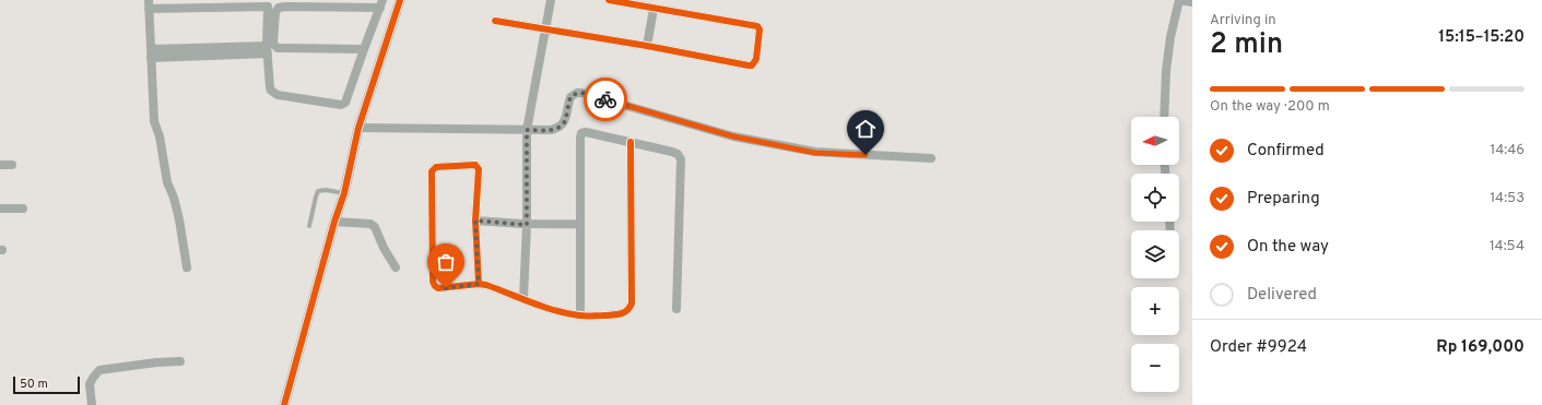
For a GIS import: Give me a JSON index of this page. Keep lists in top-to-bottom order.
{
  "scale_bar": "50 m",
  "north": "left",
  "page": {
    "heading": ["2 min", "Arriving in", "15:15–15:20"],
    "panel": ["Order #9924", "Rp 169,000"],
    "bar": "On the way · 200 m",
    "map_buttons": ["+", "−"],
    "list": [
      ["Confirmed", "14:46"],
      ["Preparing", "14:53"],
      ["On the way", "14:54"],
      "Delivered"
    ],
    "scale": "50 m"
  }
}
